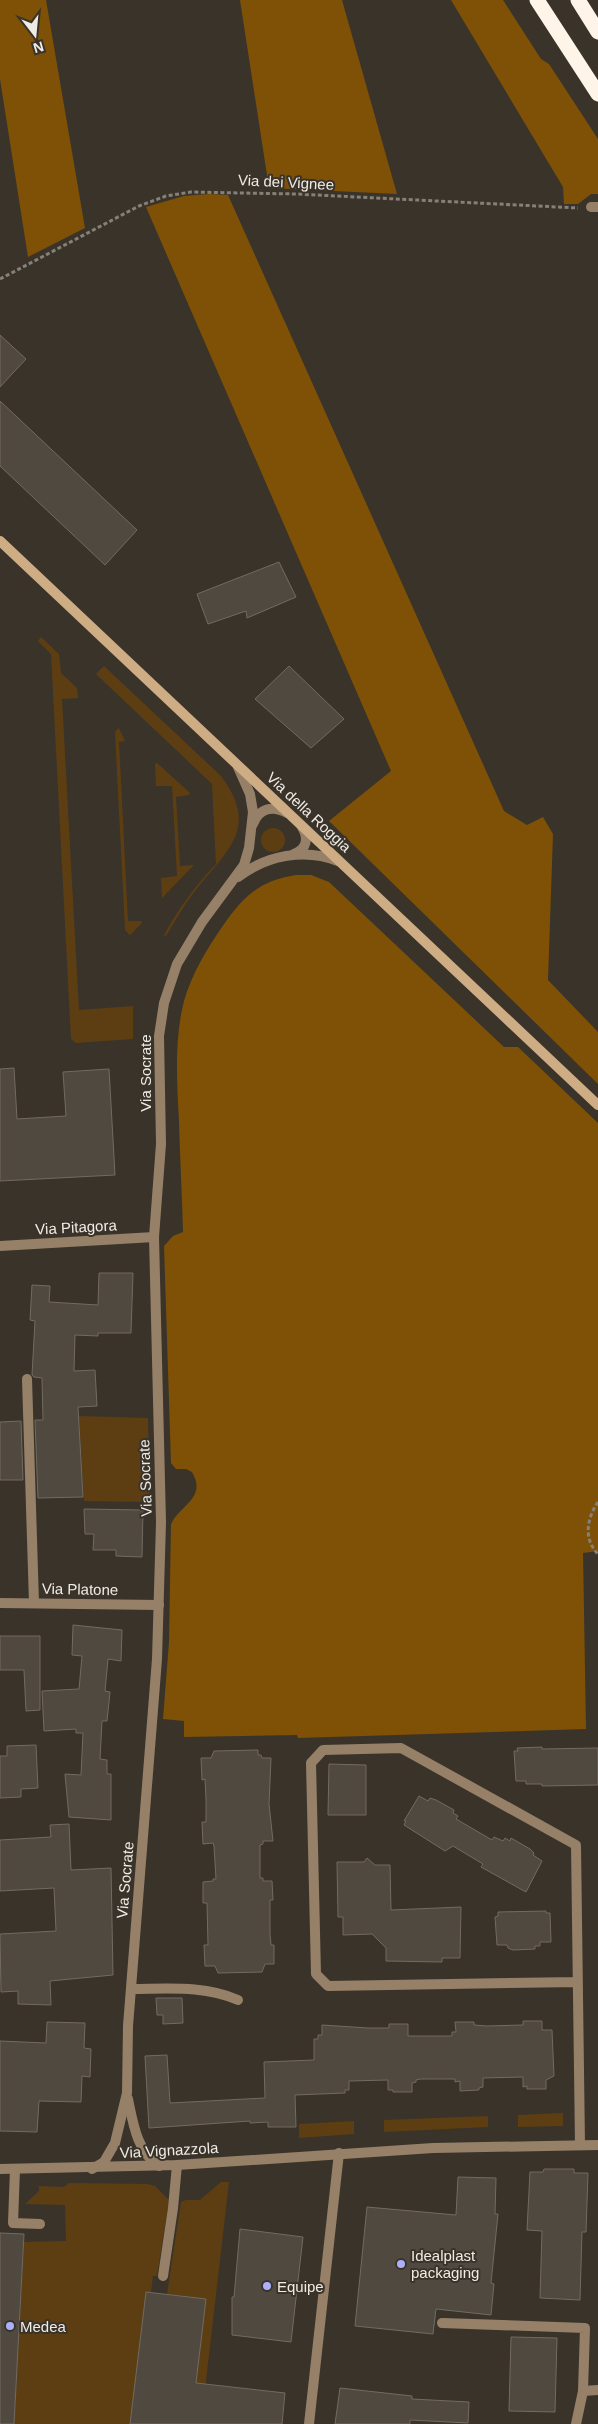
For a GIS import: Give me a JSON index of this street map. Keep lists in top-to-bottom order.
{
  "streets": {
    "street": [
      "Via della Roggia",
      "Via Socrate",
      "Via Pitagora",
      "Via Platone",
      "Via Vignazzola"
    ],
    "path": ["Via dei Vignee"]
  },
  "crossings": [
    ["Via della Roggia", "Via Socrate"],
    ["Via Socrate", "Via Pitagora"],
    ["Via Socrate", "Via Platone"],
    ["Via Socrate", "Via Vignazzola"]
  ],
  "places": ["Idealplast packaging", "Equipe", "Medea"],
  "north": "bottom"
}
